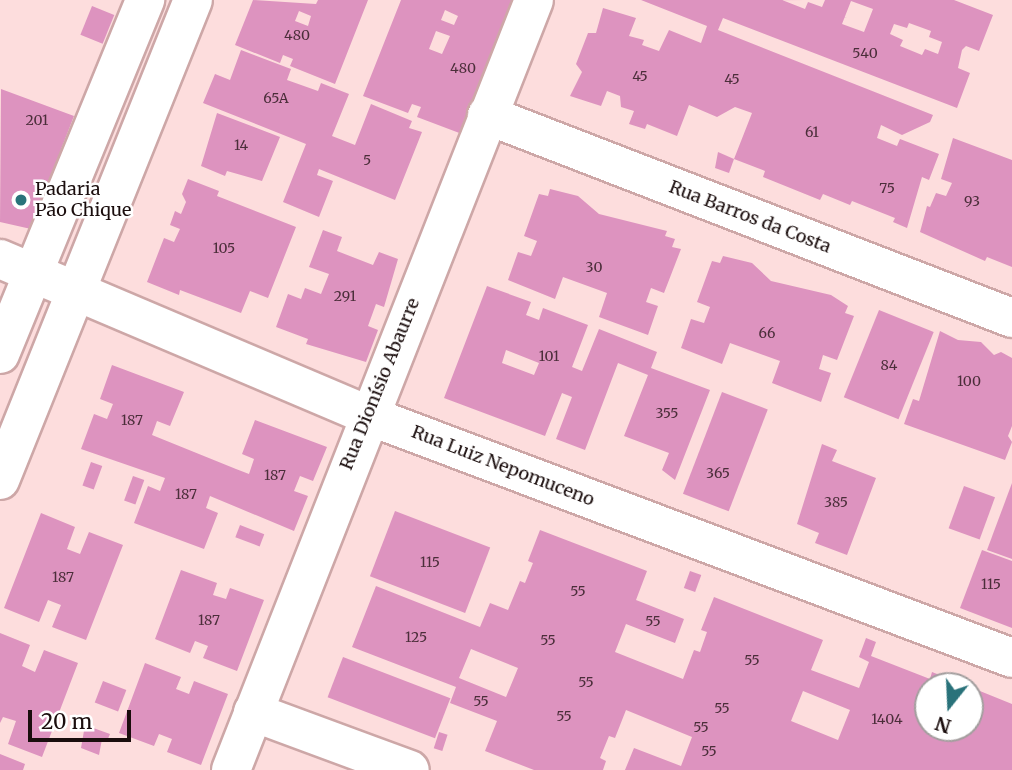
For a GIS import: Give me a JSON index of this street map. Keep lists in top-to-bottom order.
{
  "streets": {
    "street": ["Rua Barros da Costa", "Rua Dionísio Abaurre", "Rua Luiz Nepomuceno"]
  },
  "crossings": [
    ["Rua Barros da Costa", "Rua Dionísio Abaurre"],
    ["Rua Dionísio Abaurre", "Rua Luiz Nepomuceno"]
  ],
  "places": ["Padaria Pão Chique"],
  "house_numbers": [
    "480",
    "540",
    "480",
    "45",
    "45",
    "65A",
    "201",
    "61",
    "14",
    "5",
    "75",
    "93",
    "105",
    "30",
    "291",
    "66",
    "101",
    "84",
    "100",
    "355",
    "187",
    "365",
    "187",
    "187",
    "385",
    "115",
    "187",
    "115",
    "55",
    "187",
    "55",
    "125",
    "55",
    "55",
    "55",
    "55",
    "55",
    "55",
    "1404",
    "55",
    "55"
  ],
  "scale_bar": "20 m",
  "north": "bottom"
}
